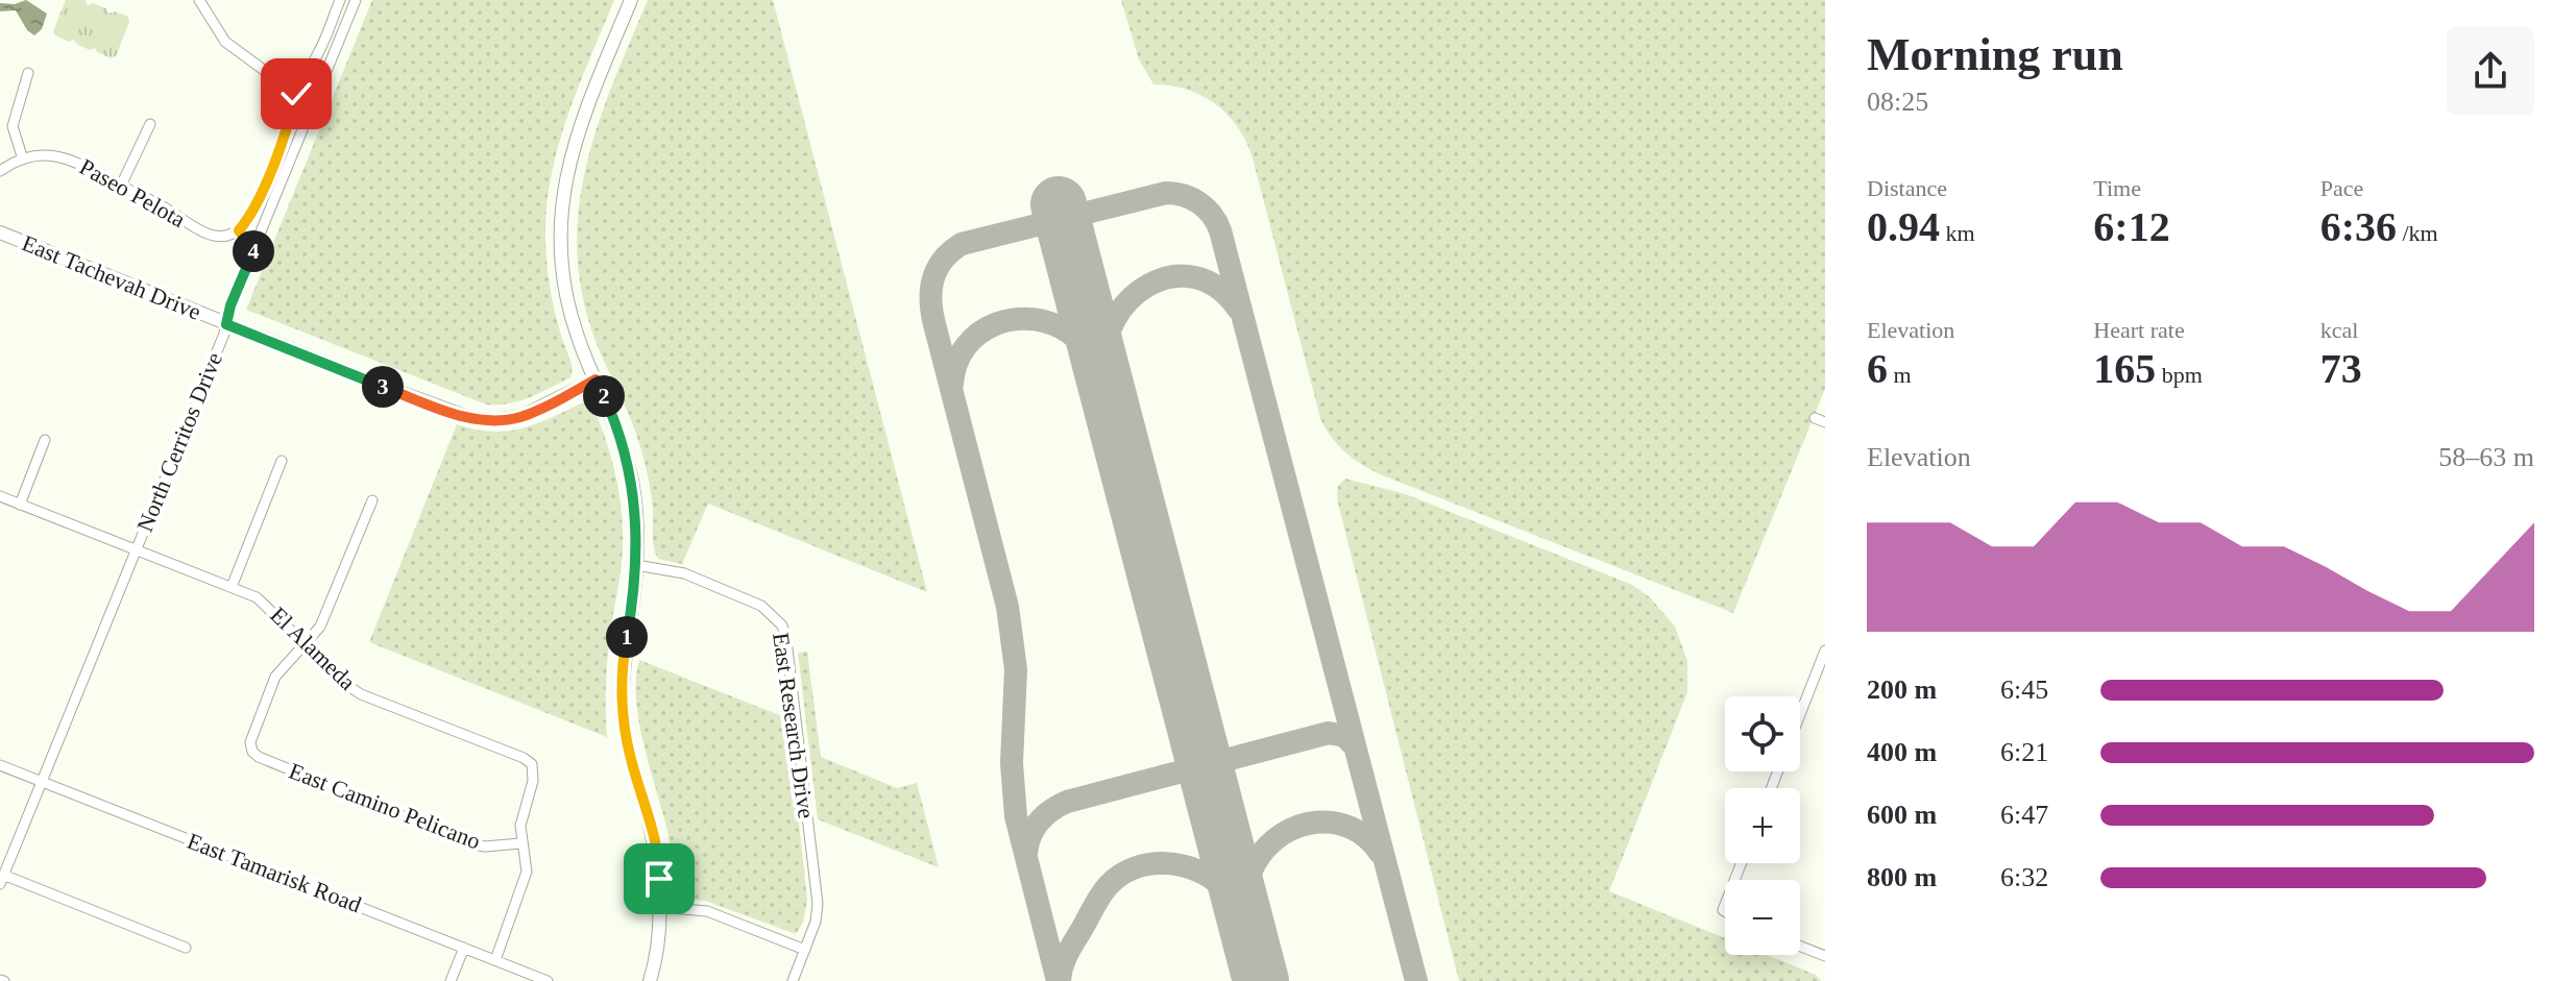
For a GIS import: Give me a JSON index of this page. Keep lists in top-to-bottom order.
{
  "streets": {
    "street": [
      "Paseo Pelota",
      "East Tachevah Drive",
      "North Cerritos Drive",
      "El Alameda",
      "East Research Drive",
      "East Camino Pelicano",
      "East Tamarisk Road"
    ]
  },
  "crossings": [
    ["East Tachevah Drive", "North Cerritos Drive"],
    ["North Cerritos Drive", "El Alameda"],
    ["North Cerritos Drive", "East Tamarisk Road"],
    ["El Alameda", "East Camino Pelicano"]
  ],
  "page": {
    "heading": ["Morning run", "08:25"],
    "stats": [
      ["Distance", "0.94 km"],
      ["Time", "6:12"],
      ["Pace", "6:36 /km"],
      ["Elevation", "6 m"],
      ["Heart rate", "165 bpm"],
      ["kcal", "73"]
    ],
    "pins": [
      "4",
      "3",
      "2",
      "1"
    ],
    "chart": ["Elevation", "58–63 m"],
    "list": [
      {
        "name": "200 m",
        "note": "6:45"
      },
      {
        "name": "400 m",
        "note": "6:21"
      },
      {
        "name": "600 m",
        "note": "6:47"
      },
      {
        "name": "800 m",
        "note": "6:32"
      }
    ],
    "map_buttons": ["+", "−"]
  }
}
